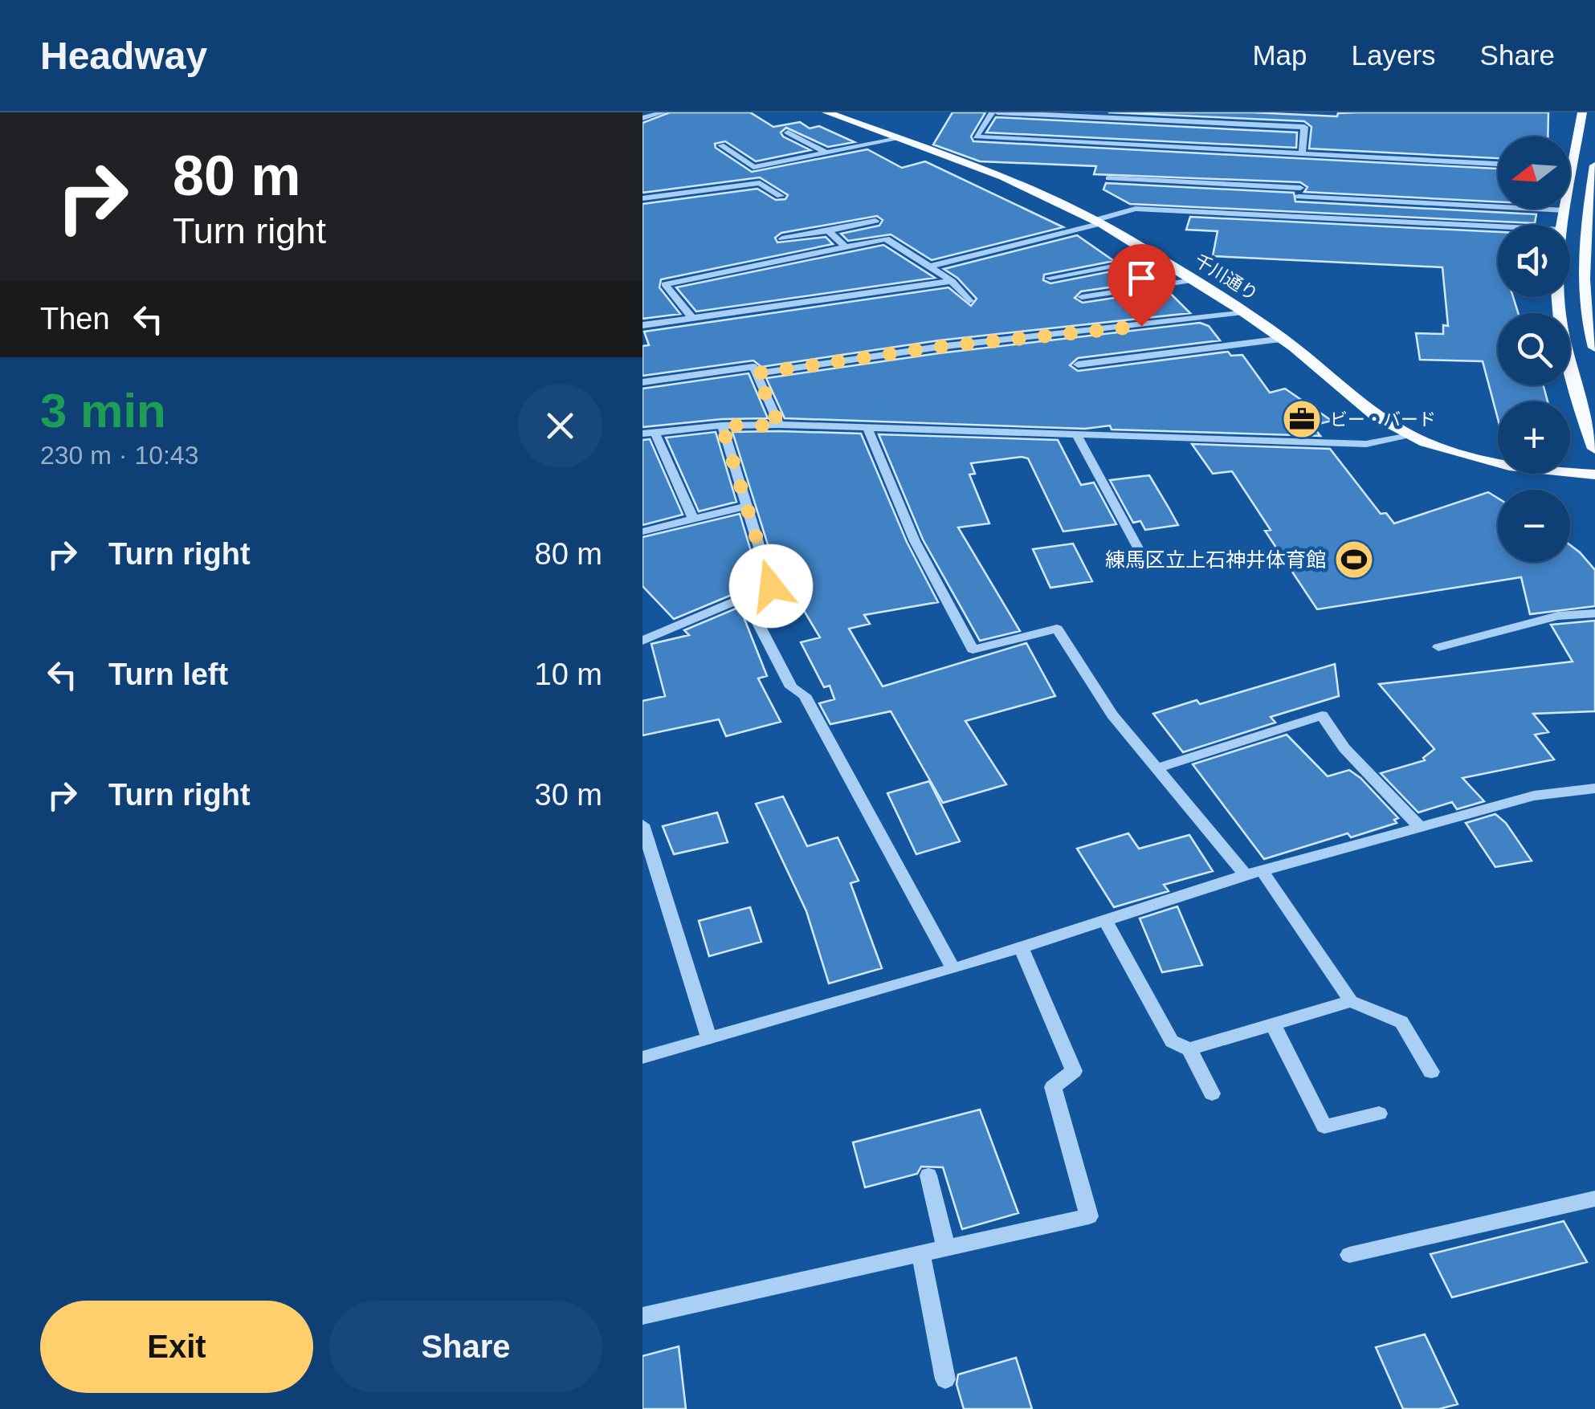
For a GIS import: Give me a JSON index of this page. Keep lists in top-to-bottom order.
{
  "streets": {
    "main road": ["千川通り"]
  },
  "places": {
    "office": ["ビー・バード"],
    "sports": ["練馬区立上石神井体育館"]
  },
  "north": "left",
  "page": {
    "header": "Headway",
    "nav": ["Map", "Layers", "Share"],
    "turn": ["80 m", "Turn right"],
    "map_buttons": ["+", "−"],
    "then": "Then",
    "heading": ["3 min", "230 m · 10:43"],
    "list": [
      {
        "name": "Turn right",
        "value": "80 m"
      },
      {
        "name": "Turn left",
        "value": "10 m"
      },
      {
        "name": "Turn right",
        "value": "30 m"
      }
    ],
    "buttons": ["Exit", "Share"]
  }
}
